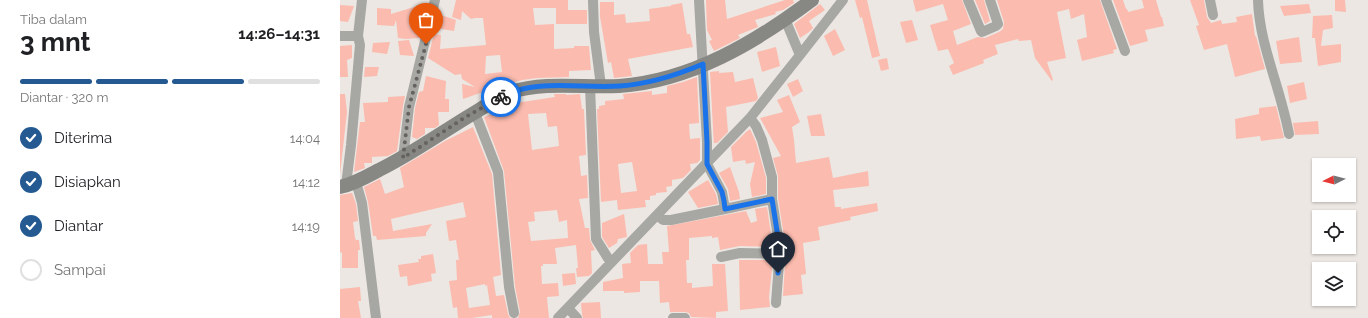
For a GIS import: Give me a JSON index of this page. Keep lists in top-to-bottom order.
{
  "north": "left",
  "page": {
    "heading": ["3 mnt", "Tiba dalam", "14:26–14:31"],
    "bar": "Diantar · 320 m",
    "list": [
      ["Diterima", "14:04"],
      ["Disiapkan", "14:12"],
      ["Diantar", "14:19"],
      "Sampai"
    ]
  }
}
